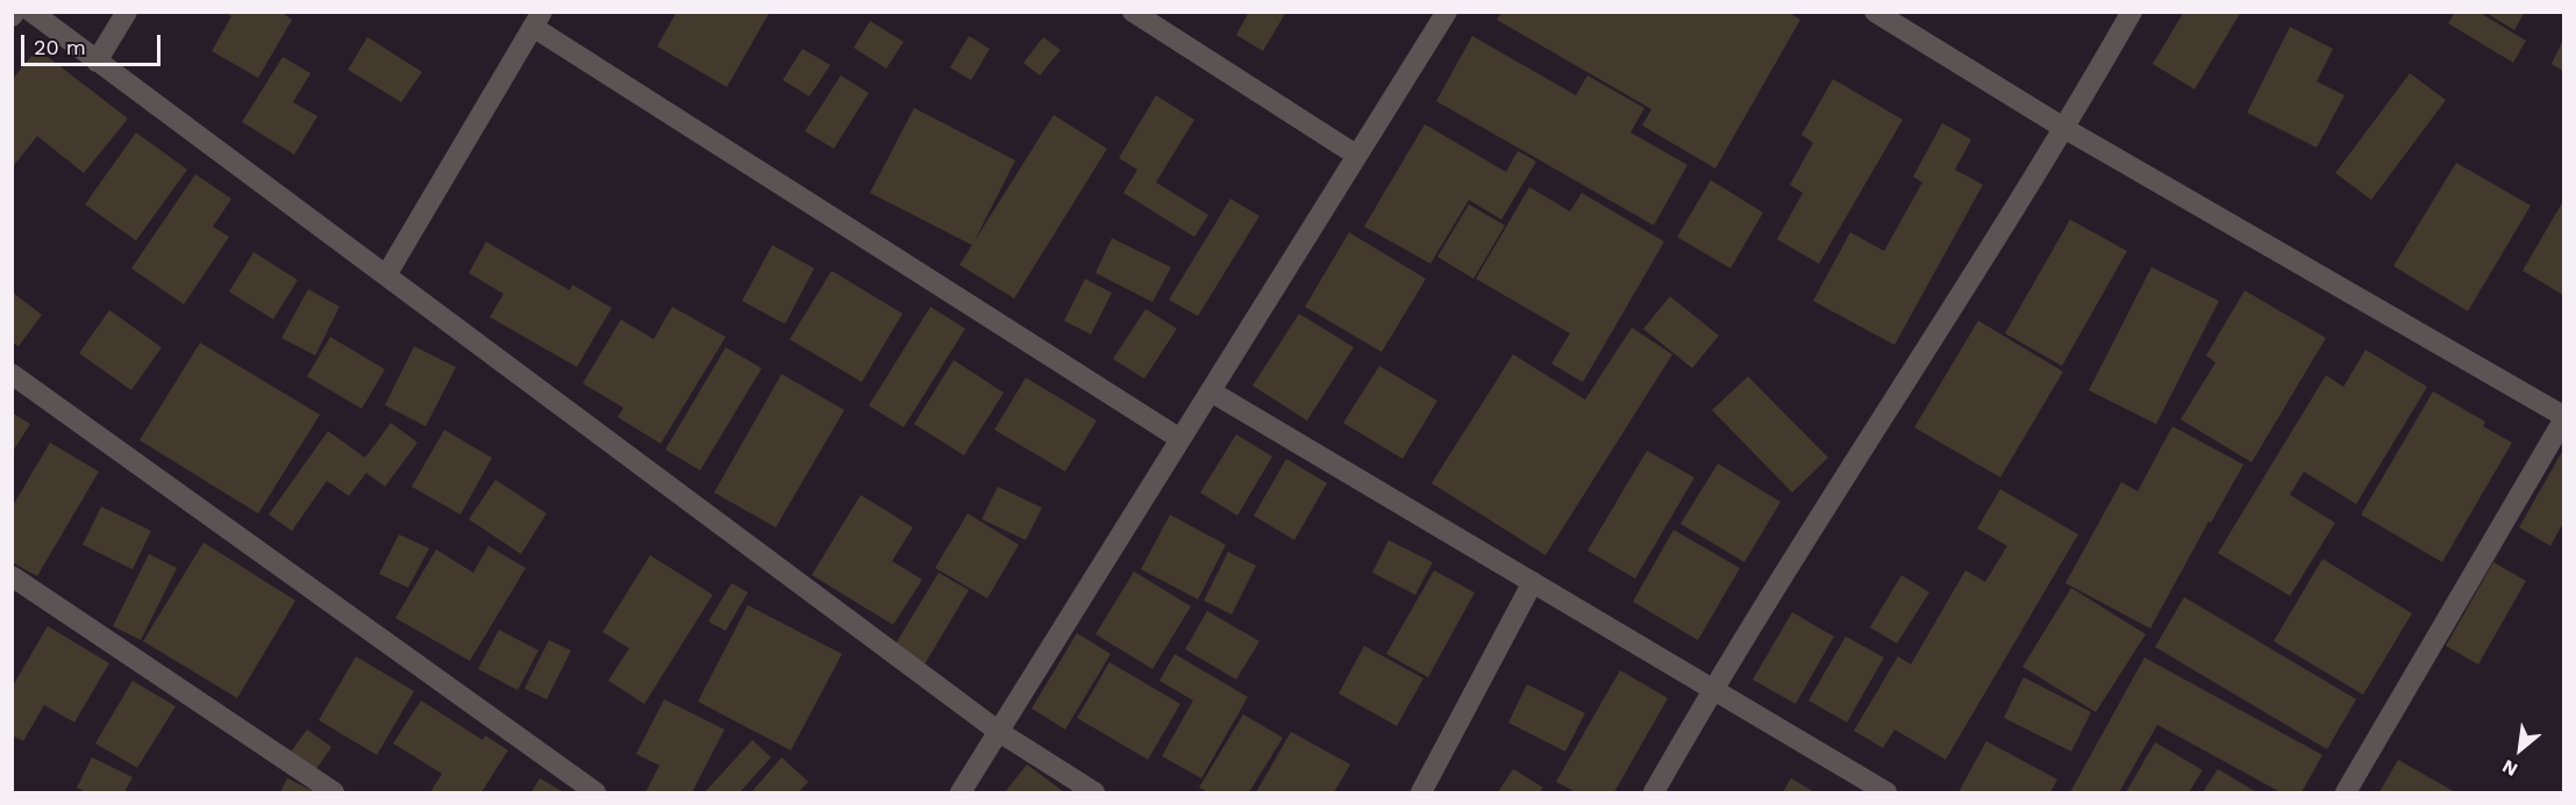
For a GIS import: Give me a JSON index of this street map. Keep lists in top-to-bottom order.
{
  "scale_bar": "20 m",
  "north": "bottom left"
}
